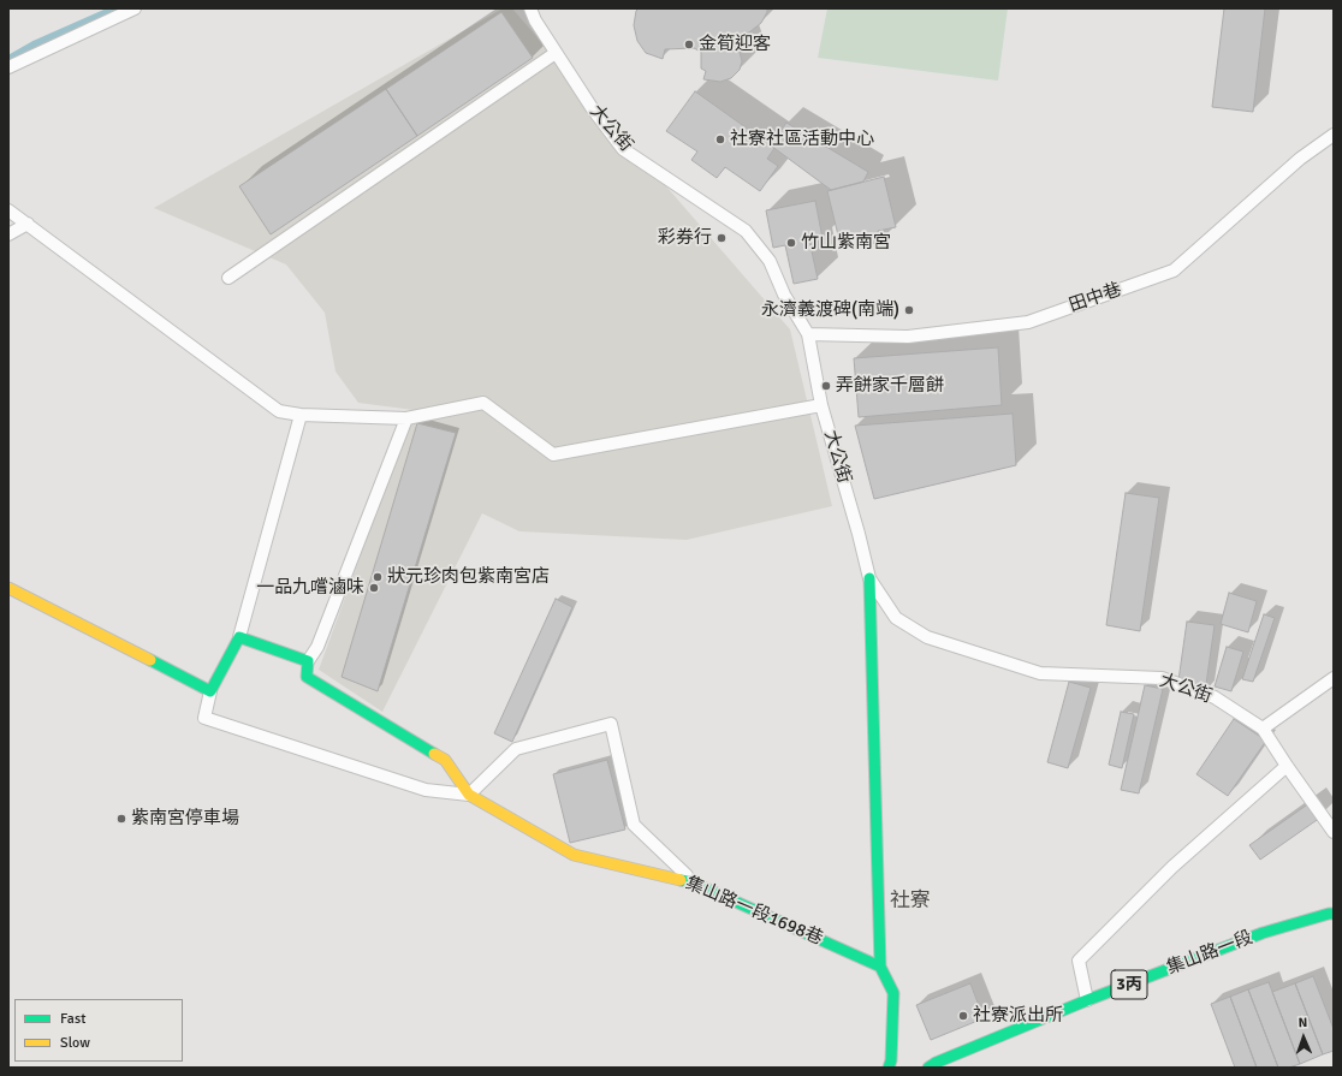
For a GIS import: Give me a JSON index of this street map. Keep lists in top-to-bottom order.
{
  "streets": {
    "street": ["集山路一段1698巷", "集山路一段", "3丙"],
    "lane": ["大公街", "田中巷"]
  },
  "crossings": [
    ["大公街", "田中巷"]
  ],
  "districts": ["社寮"],
  "places": [
    "金筍迎客",
    "社寮社區活動中心",
    "彩券行",
    "竹山紫南宮",
    "永濟義渡碑(南端)",
    "弄餅家千層餅",
    "狀元珍肉包紫南宮店",
    "一品九嚐滷味",
    "紫南宮停車場",
    "社寮派出所"
  ],
  "legend": ["Fast", "Slow"],
  "north": "top"
}
